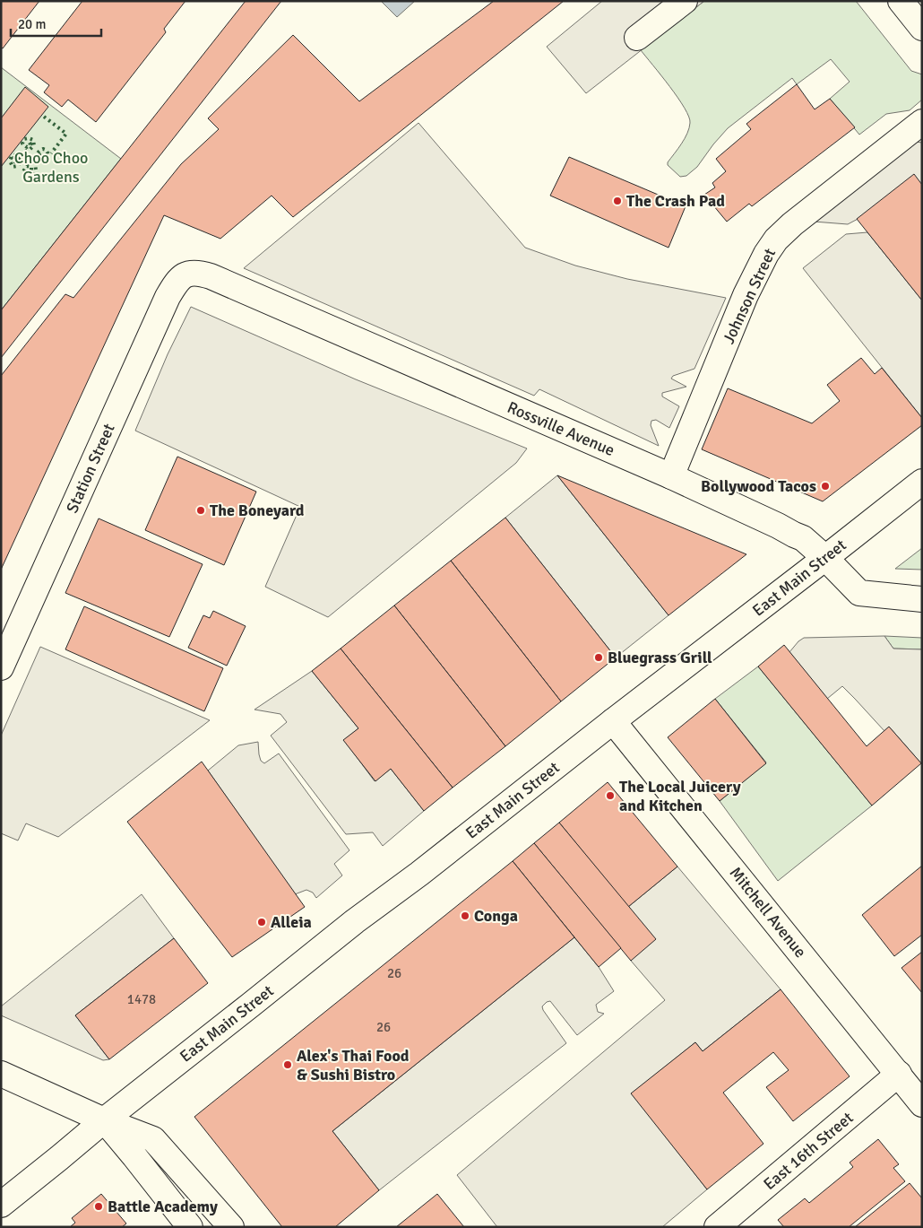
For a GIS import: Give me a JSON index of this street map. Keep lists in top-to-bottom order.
{
  "streets": {
    "street": [
      "Johnson Street",
      "Rossville Avenue",
      "Station Street",
      "East Main Street",
      "Mitchell Avenue",
      "East 16th Street"
    ]
  },
  "crossings": [
    ["Johnson Street", "Rossville Avenue"],
    ["Rossville Avenue", "Station Street"],
    ["Rossville Avenue", "East Main Street"],
    ["East Main Street", "Mitchell Avenue"],
    ["Mitchell Avenue", "East 16th Street"]
  ],
  "parks": ["Choo Choo Gardens"],
  "places": [
    "The Crash Pad",
    "Bollywood Tacos",
    "The Boneyard",
    "Bluegrass Grill",
    "The Local Juicery and Kitchen",
    "Conga",
    "Alleia",
    "Alex's Thai Food & Sushi Bistro",
    "Battle Academy"
  ],
  "house_numbers": ["26", "1478", "26"],
  "scale_bar": "20 m"
}
